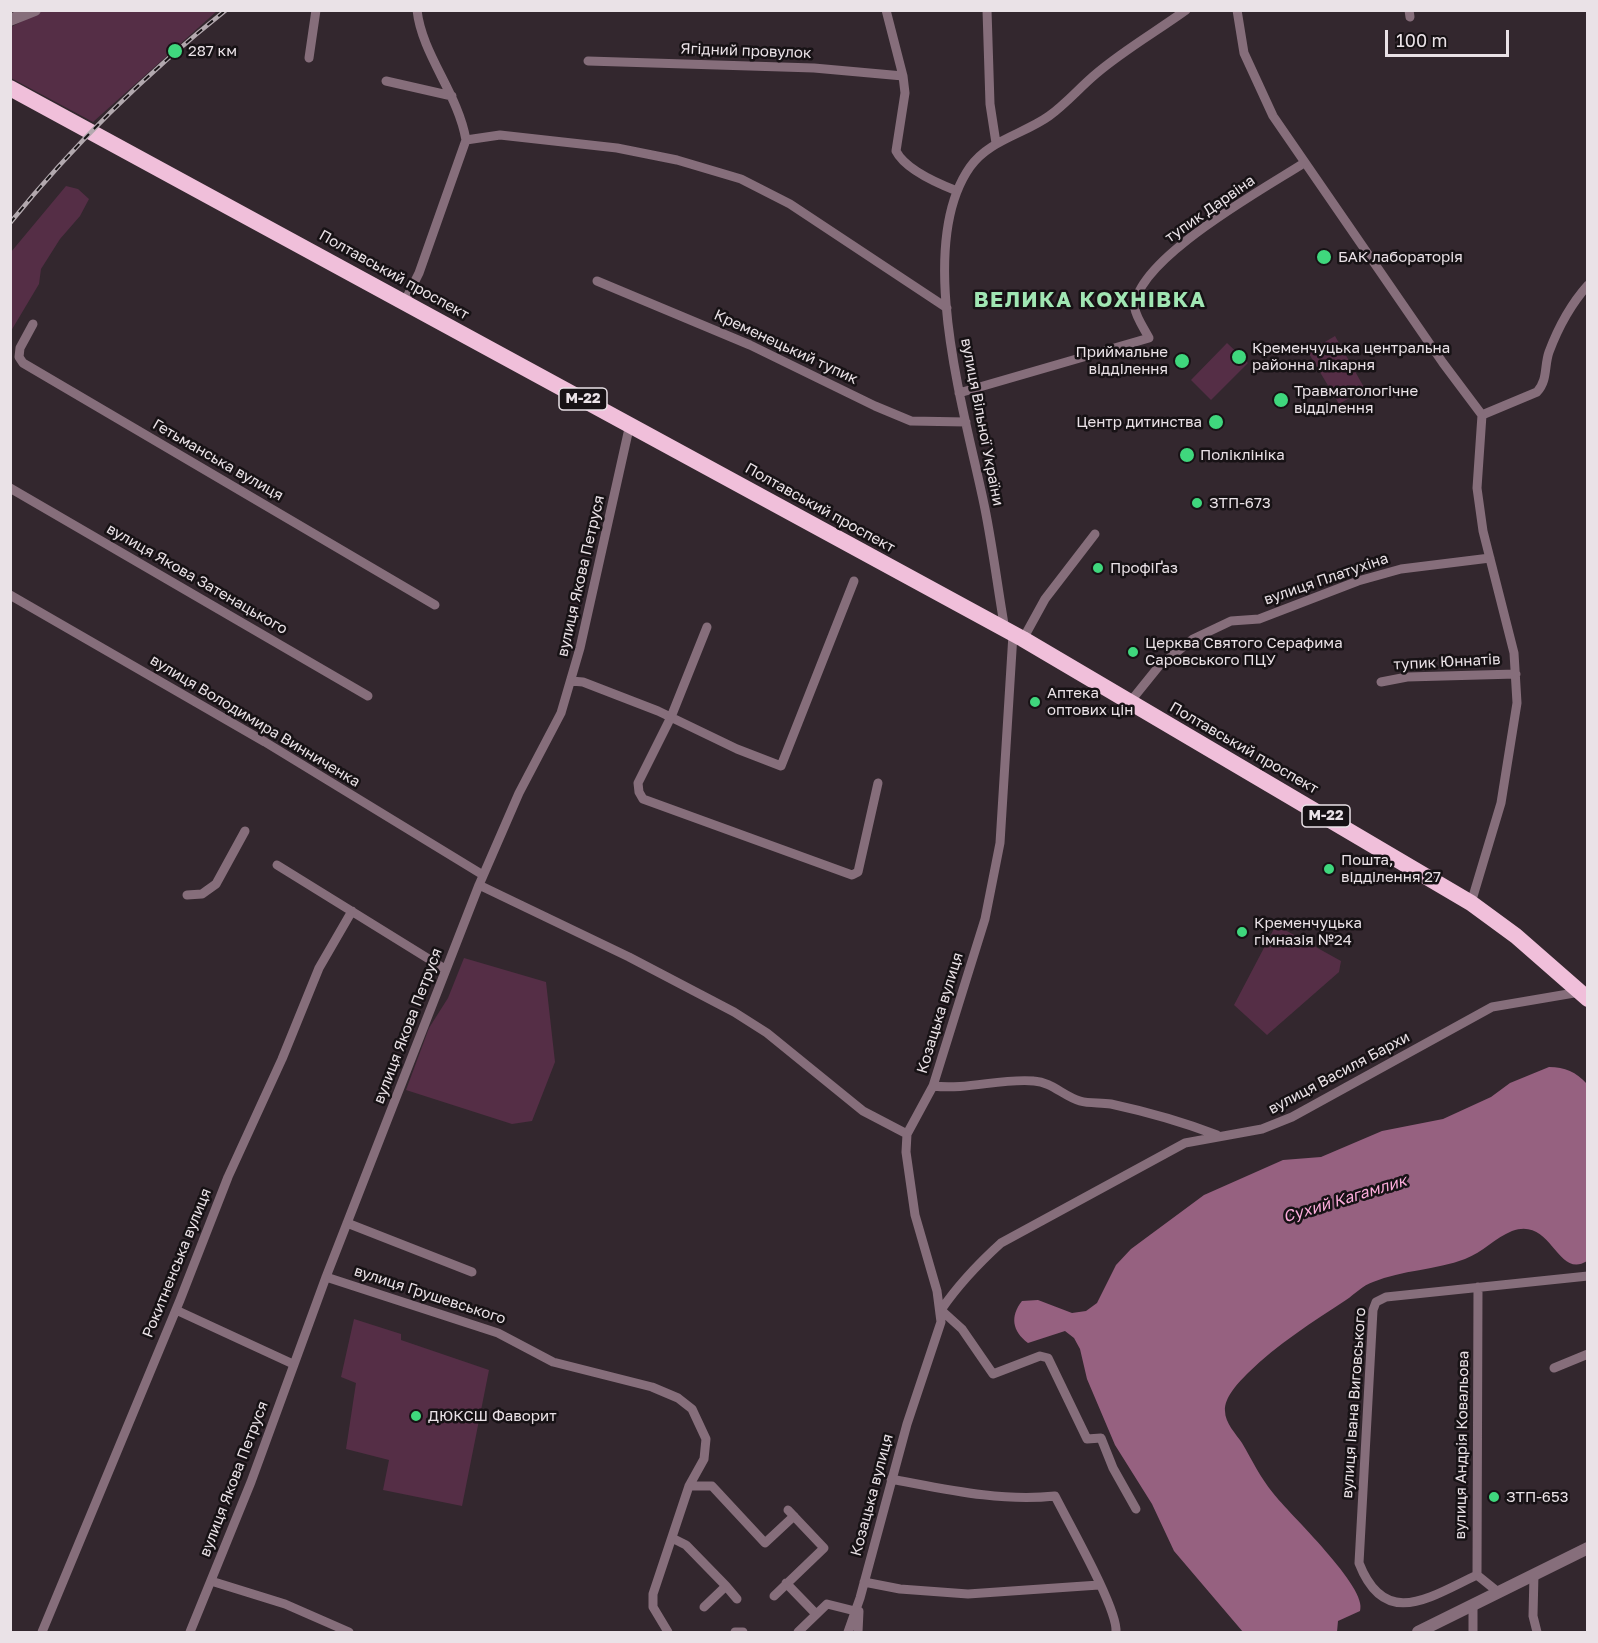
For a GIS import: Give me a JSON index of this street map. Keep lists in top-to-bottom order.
{
  "streets": {
    "highway": ["Полтавський проспект", "М-22"],
    "street": [
      "Ягідний провулок",
      "тупик Дарвіна",
      "Кременецький тупик",
      "вулиця Вільної України",
      "Гетьманська вулиця",
      "вулиця Якова Петруся",
      "вулиця Якова Затенацького",
      "вулиця Платухіна",
      "тупик Юннатів",
      "вулиця Володимира Винниченка",
      "Козацька вулиця",
      "вулиця Василя Бархи",
      "Рокитненська вулиця",
      "вулиця Грушевського",
      "вулиця Івана Виговського",
      "вулиця Андрія Ковальова"
    ]
  },
  "crossings": [
    ["тупик Дарвіна", "вулиця Вільної України"],
    ["Полтавський проспект", "вулиця Вільної України"],
    ["Полтавський проспект", "вулиця Якова Петруся"],
    ["Полтавський проспект", "вулиця Платухіна"],
    ["Полтавський проспект", "Козацька вулиця"],
    ["Полтавський проспект", "вулиця Василя Бархи"],
    ["Кременецький тупик", "вулиця Вільної України"],
    ["вулиця Вільної України", "Козацька вулиця"],
    ["вулиця Якова Петруся", "вулиця Володимира Винниченка"],
    ["вулиця Якова Петруся", "вулиця Грушевського"],
    ["Козацька вулиця", "вулиця Василя Бархи"],
    ["вулиця Івана Виговського", "вулиця Андрія Ковальова"]
  ],
  "districts": ["ВЕЛИКА КОХНІВКА"],
  "water": ["Сухий Кагамлик"],
  "places": [
    "287 км",
    "БАК лабораторія",
    "Кременчуцька центральна районна лікарня",
    "Приймальне відділення",
    "Травматологічне відділення",
    "Центр дитинства",
    "Поліклініка",
    "ЗТП-673",
    "ПрофіҐаз",
    "Церква Святого Серафима Саровського ПЦУ",
    "Аптека оптових цін",
    "Пошта, відділення 27",
    "Кременчуцька гімназія №24",
    "ДЮКСШ Фаворит",
    "ЗТП-653"
  ],
  "scale_bar": "100 m"
}
